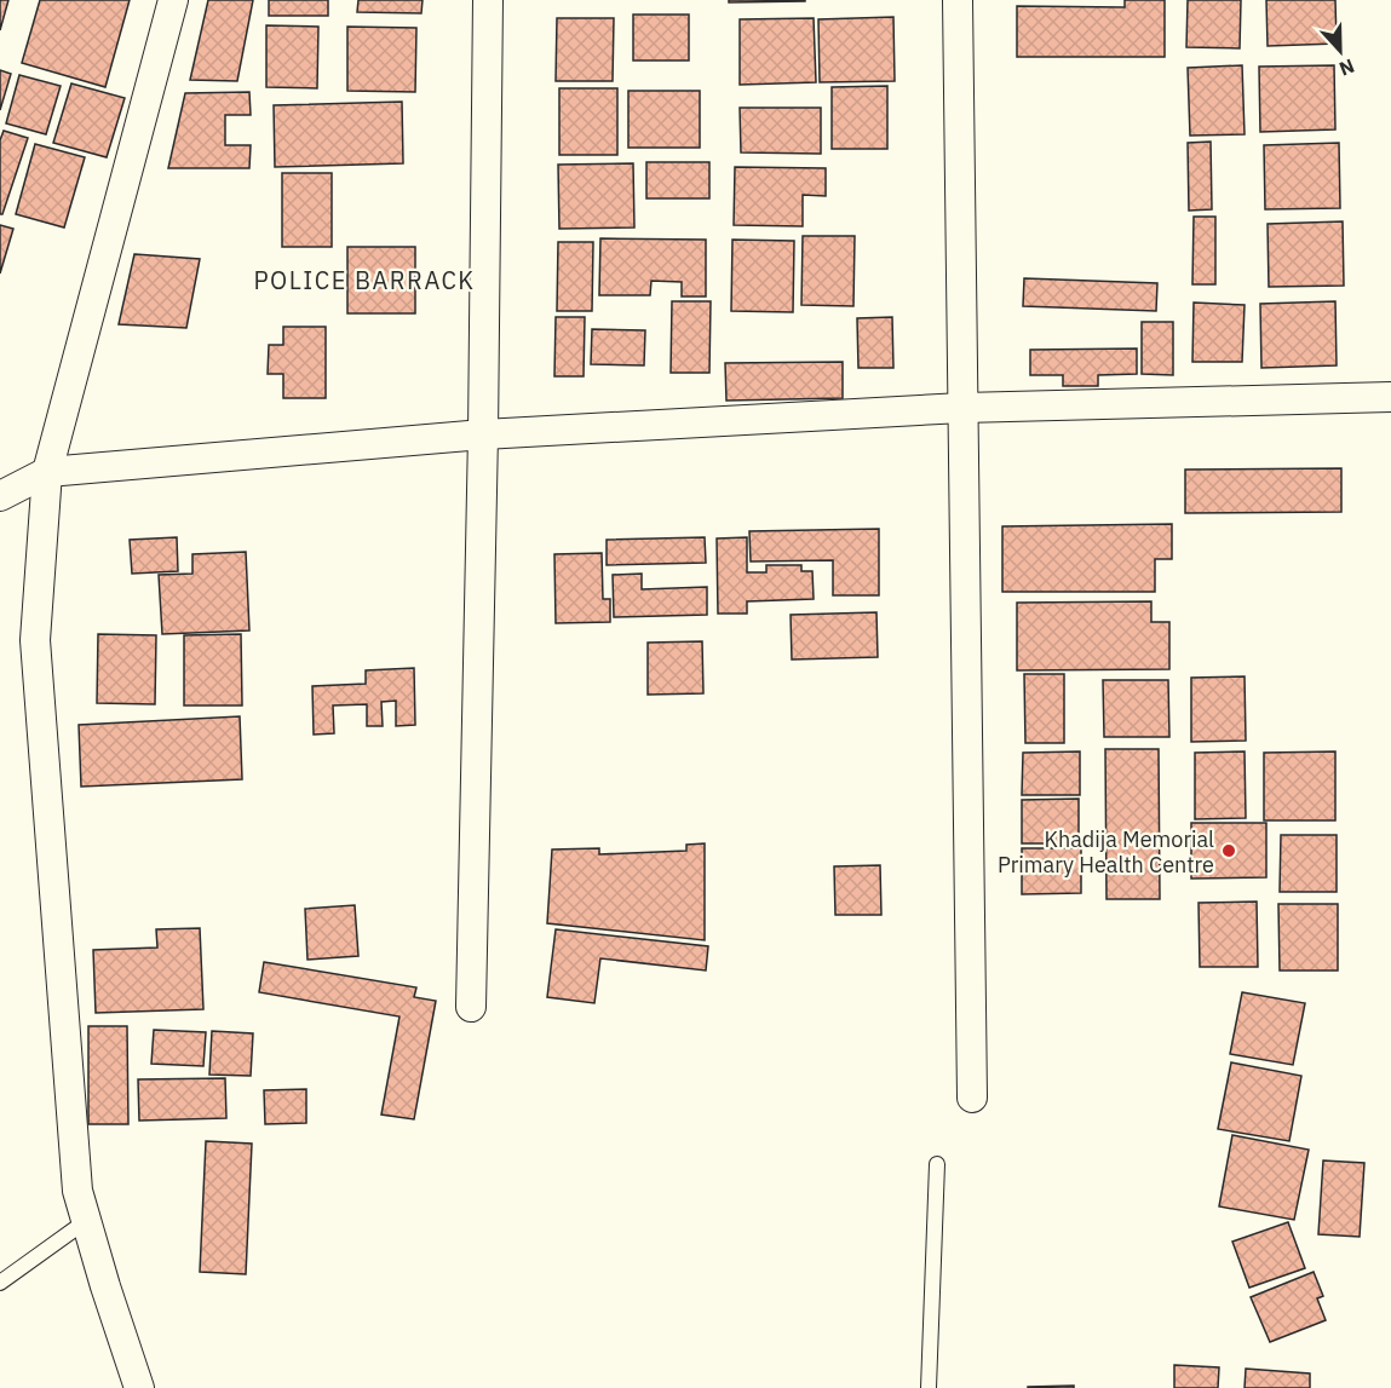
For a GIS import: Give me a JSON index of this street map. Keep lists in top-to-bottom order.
{
  "districts": ["POLICE BARRACK"],
  "places": ["Khadija Memorial Primary Health Centre"],
  "north": "bottom"
}
